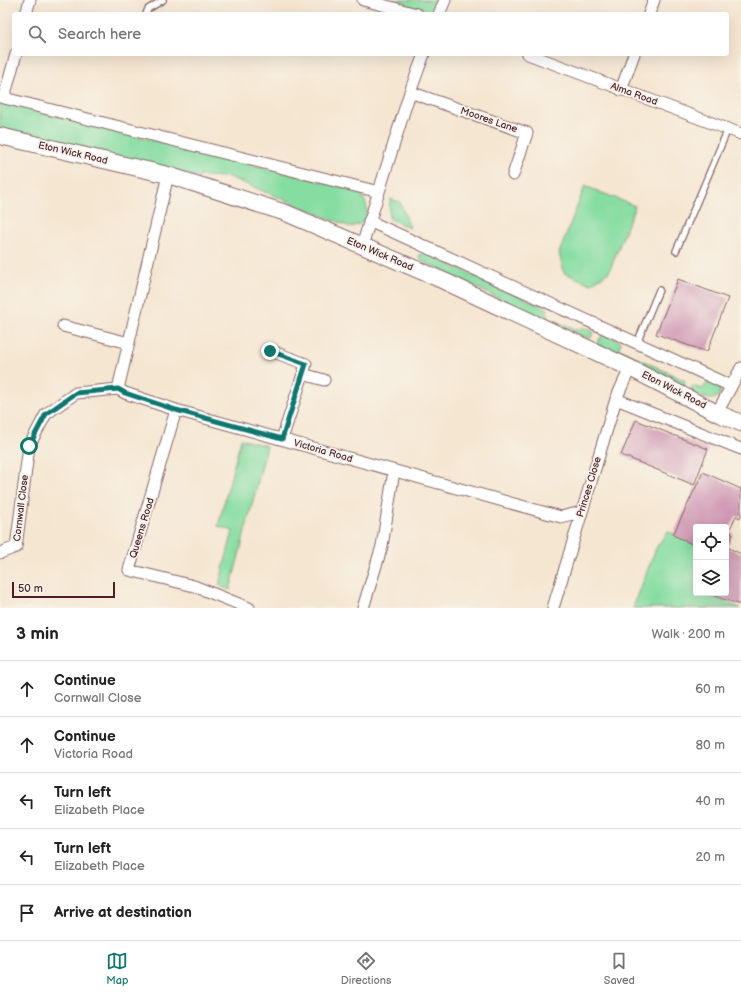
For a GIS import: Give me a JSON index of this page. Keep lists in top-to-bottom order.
{
  "streets": {
    "main road": ["Eton Wick Road"],
    "street": [
      "Alma Road",
      "Moores Lane",
      "Victoria Road",
      "Princes Close",
      "Cornwall Close",
      "Queens Road"
    ]
  },
  "crossings": [
    ["Eton Wick Road", "Princes Close"],
    ["Victoria Road", "Princes Close"],
    ["Victoria Road", "Cornwall Close"],
    ["Victoria Road", "Queens Road"]
  ],
  "scale_bar": "50 m",
  "page": {
    "search": "Search here",
    "scale": "50 m",
    "heading": ["3 min", "Walk · 200 m"],
    "list": [
      ["Continue", "Cornwall Close", "60 m"],
      ["Continue", "Victoria Road", "80 m"],
      ["Turn left", "Elizabeth Place", "40 m"],
      ["Turn left", "Elizabeth Place", "20 m"],
      "Arrive at destination"
    ],
    "nav": ["Map", "Directions", "Saved"]
  }
}
